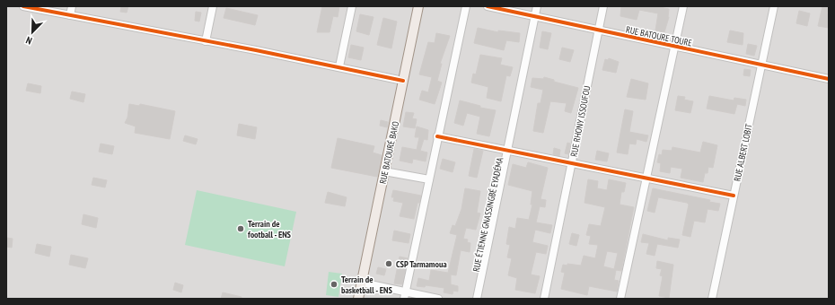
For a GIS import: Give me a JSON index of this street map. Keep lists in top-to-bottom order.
{
  "streets": {
    "main road": ["RUE BATOURÉ BAKO"],
    "street": [
      "RUE BATOURE TOURE",
      "RUE RHONY ISSOUFOU",
      "RUE ALBERT LOBIT",
      "RUE ÉTIENNE GNASSINGBÉ EYADÉMA"
    ]
  },
  "crossings": [
    ["RUE BATOURE TOURE", "RUE RHONY ISSOUFOU"],
    ["RUE BATOURE TOURE", "RUE ALBERT LOBIT"],
    ["RUE BATOURE TOURE", "RUE ÉTIENNE GNASSINGBÉ EYADÉMA"]
  ],
  "places": ["Terrain de football - ENS", "CSP Tarmamoua", "Terrain de basketball - ENS"],
  "north": "bottom left"
}
